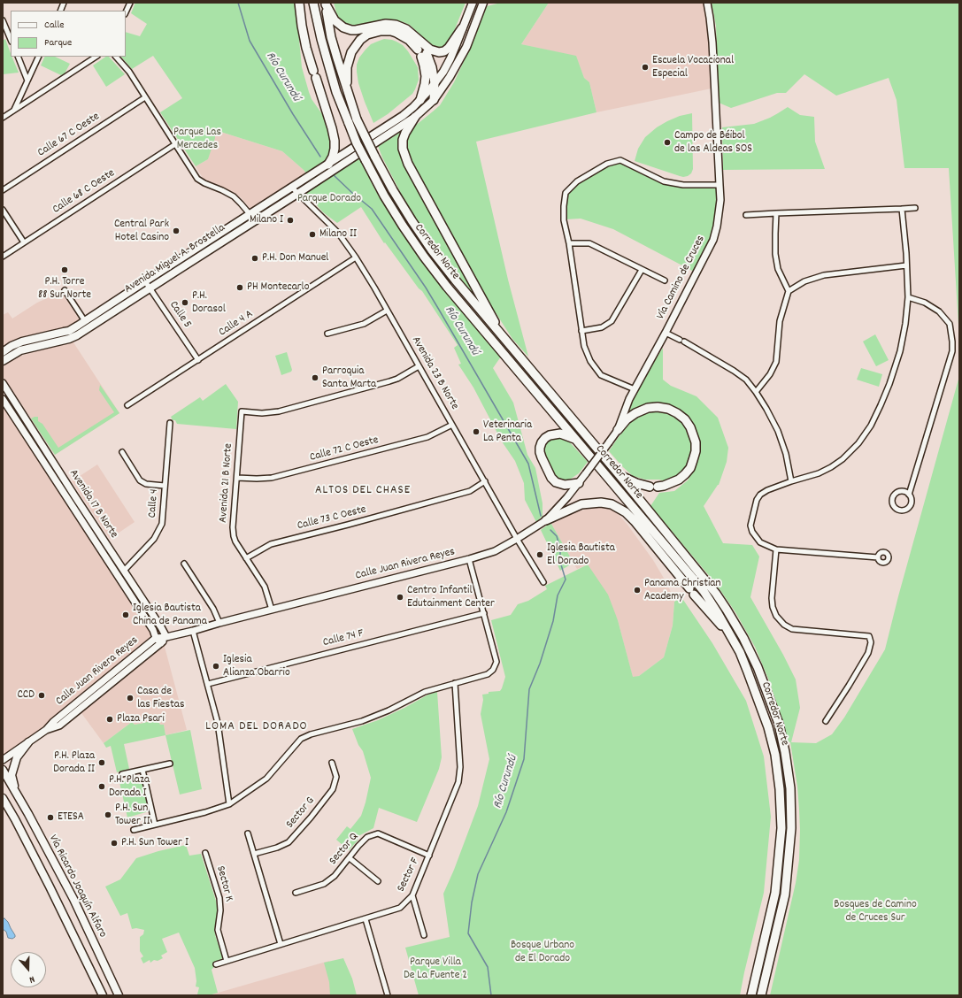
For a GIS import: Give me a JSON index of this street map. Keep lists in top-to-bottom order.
{
  "streets": {
    "highway": ["Corredor Norte"],
    "main road": ["Avenida Miguel A. Brostella", "Vía Ricardo Joaquín Alfaro"],
    "street": [
      "Calle 67 C Oeste",
      "Calle 68 C Oeste",
      "Vía Camino de Cruces",
      "Calle 5",
      "Calle 4 A",
      "Avenida 23 B Norte",
      "Calle 72 C Oeste",
      "Avenida 21 B Norte",
      "Calle 4",
      "Avenida 17 B Norte",
      "Calle 73 C Oeste",
      "Calle Juan Rivera Reyes",
      "Calle 74 F",
      "Sector G",
      "Sector Q",
      "Sector F",
      "Sector K"
    ]
  },
  "crossings": [
    ["Avenida Miguel A. Brostella", "Calle 5"],
    ["Avenida Miguel A. Brostella", "Avenida 23 B Norte"],
    ["Vía Camino de Cruces", "Calle Juan Rivera Reyes"],
    ["Calle 5", "Calle 4 A"],
    ["Calle 4 A", "Avenida 23 B Norte"],
    ["Avenida 23 B Norte", "Calle 72 C Oeste"],
    ["Avenida 23 B Norte", "Avenida 21 B Norte"],
    ["Avenida 23 B Norte", "Calle 73 C Oeste"],
    ["Avenida 23 B Norte", "Calle Juan Rivera Reyes"],
    ["Calle 72 C Oeste", "Avenida 21 B Norte"],
    ["Avenida 21 B Norte", "Calle 73 C Oeste"],
    ["Avenida 21 B Norte", "Calle Juan Rivera Reyes"],
    ["Calle 4", "Avenida 17 B Norte"],
    ["Avenida 17 B Norte", "Calle Juan Rivera Reyes"],
    ["Sector Q", "Sector F"],
    ["Sector F", "Sector K"]
  ],
  "districts": ["ALTOS DEL CHASE", "LOMA DEL DORADO"],
  "water": ["Río Curundú"],
  "parks": [
    "Parque Las Mercedes",
    "Parque Dorado",
    "Bosques de Camino de Cruces Sur",
    "Bosque Urbano de El Dorado",
    "Parque Villa De La Fuente 2"
  ],
  "places": [
    "Escuela Vocacional Especial",
    "Campo de Béibol de las Aldeas SOS",
    "Milano I",
    "Central Park Hotel Casino",
    "Milano II",
    "P.H. Don Manuel",
    "P.H. Torre 88 Sur Norte",
    "PH Montecarlo",
    "P.H. Dorasol",
    "Parroquia Santa Marta",
    "Veterinaria La Penta",
    "Iglesia Bautista El Dorado",
    "Panama Christian Academy",
    "Centro Infantil Edutainment Center",
    "Iglesia Bautista China de Panama",
    "Iglesia Alianza Obarrio",
    "CCD",
    "Casa de las Fiestas",
    "Plaza Psari",
    "P.H. Plaza Dorada II",
    "P.H. Plaza Dorada I",
    "P.H. Sun Tower II",
    "ETESA",
    "P.H. Sun Tower I"
  ],
  "legend": ["Calle", "Parque"],
  "north": "bottom"
}
